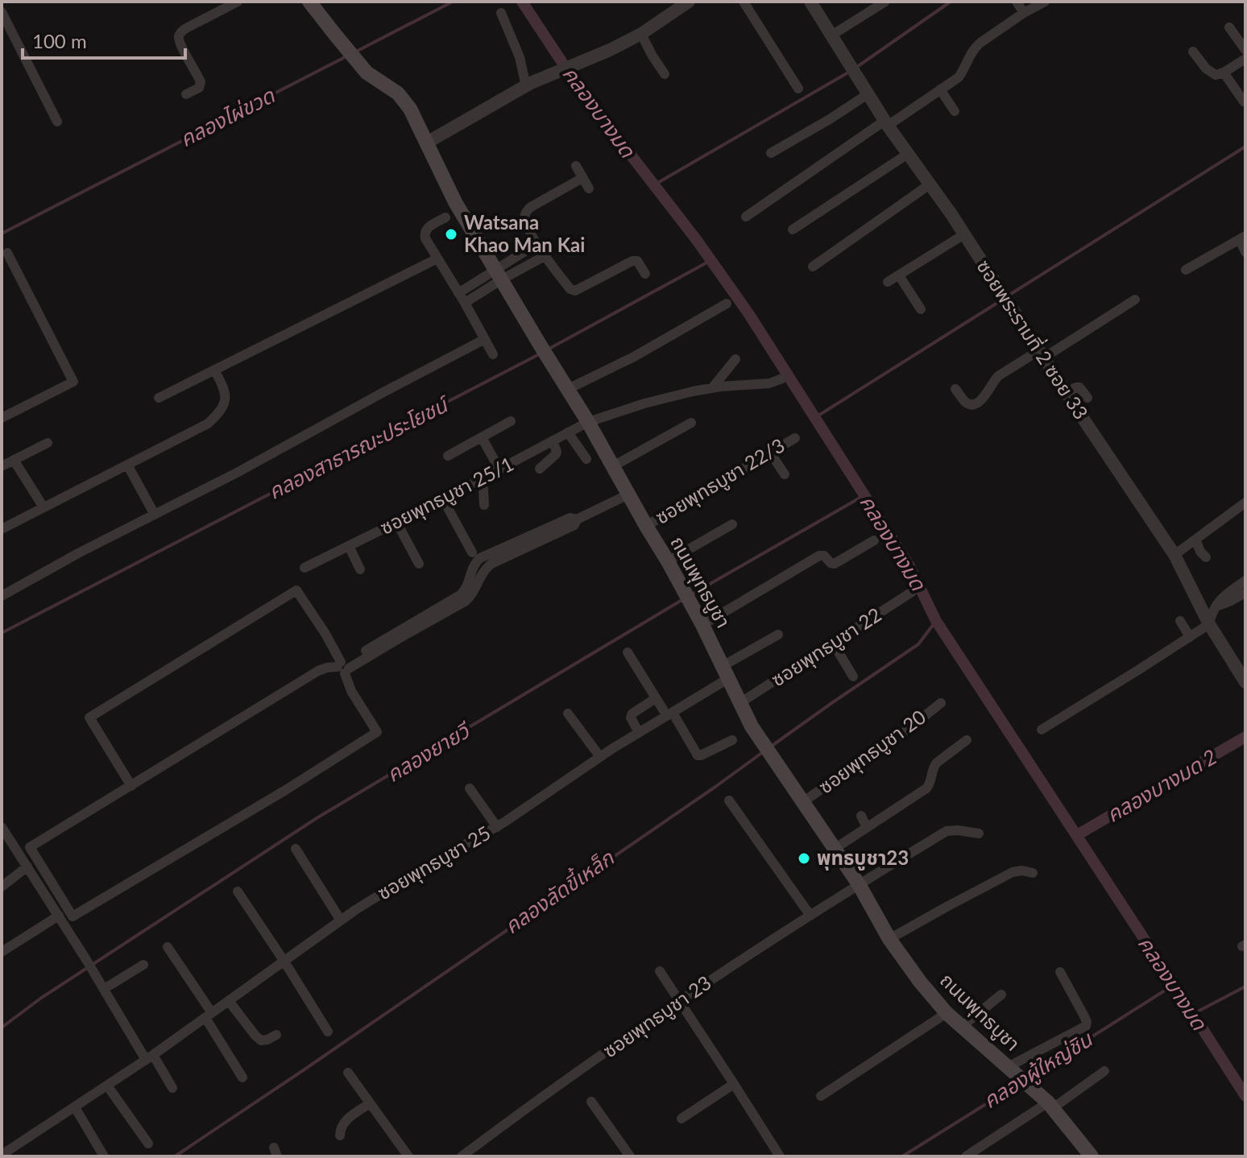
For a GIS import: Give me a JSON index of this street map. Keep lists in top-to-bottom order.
{
  "streets": {
    "main road": ["ถนนพุทธบูชา"],
    "street": [
      "ซอยพระรามที่ 2 ซอย 33",
      "ซอยพุทธบูชา 22/3",
      "ซอยพุทธบูชา 25/1",
      "ซอยพุทธบูชา 22",
      "ซอยพุทธบูชา 20",
      "ซอยพุทธบูชา 25",
      "ซอยพุทธบูชา 23"
    ]
  },
  "crossings": [
    ["ซอยพุทธบูชา 22/3", "ถนนพุทธบูชา"],
    ["ซอยพุทธบูชา 25/1", "ถนนพุทธบูชา"],
    ["ถนนพุทธบูชา", "ซอยพุทธบูชา 22"],
    ["ถนนพุทธบูชา", "ซอยพุทธบูชา 20"],
    ["ถนนพุทธบูชา", "ซอยพุทธบูชา 25"],
    ["ถนนพุทธบูชา", "ซอยพุทธบูชา 23"]
  ],
  "water": [
    "คลองบางมด",
    "คลองไผ่ขวด",
    "คลองสาธารณะประโยชน์",
    "คลองยายวี",
    "คลองบางมด 2",
    "คลองลัดขี้เหล็ก",
    "คลองผู้ใหญ่ชิน"
  ],
  "places": ["Watsana Khao Man Kai", "พุทธบูชา23"],
  "scale_bar": "100 m"
}
